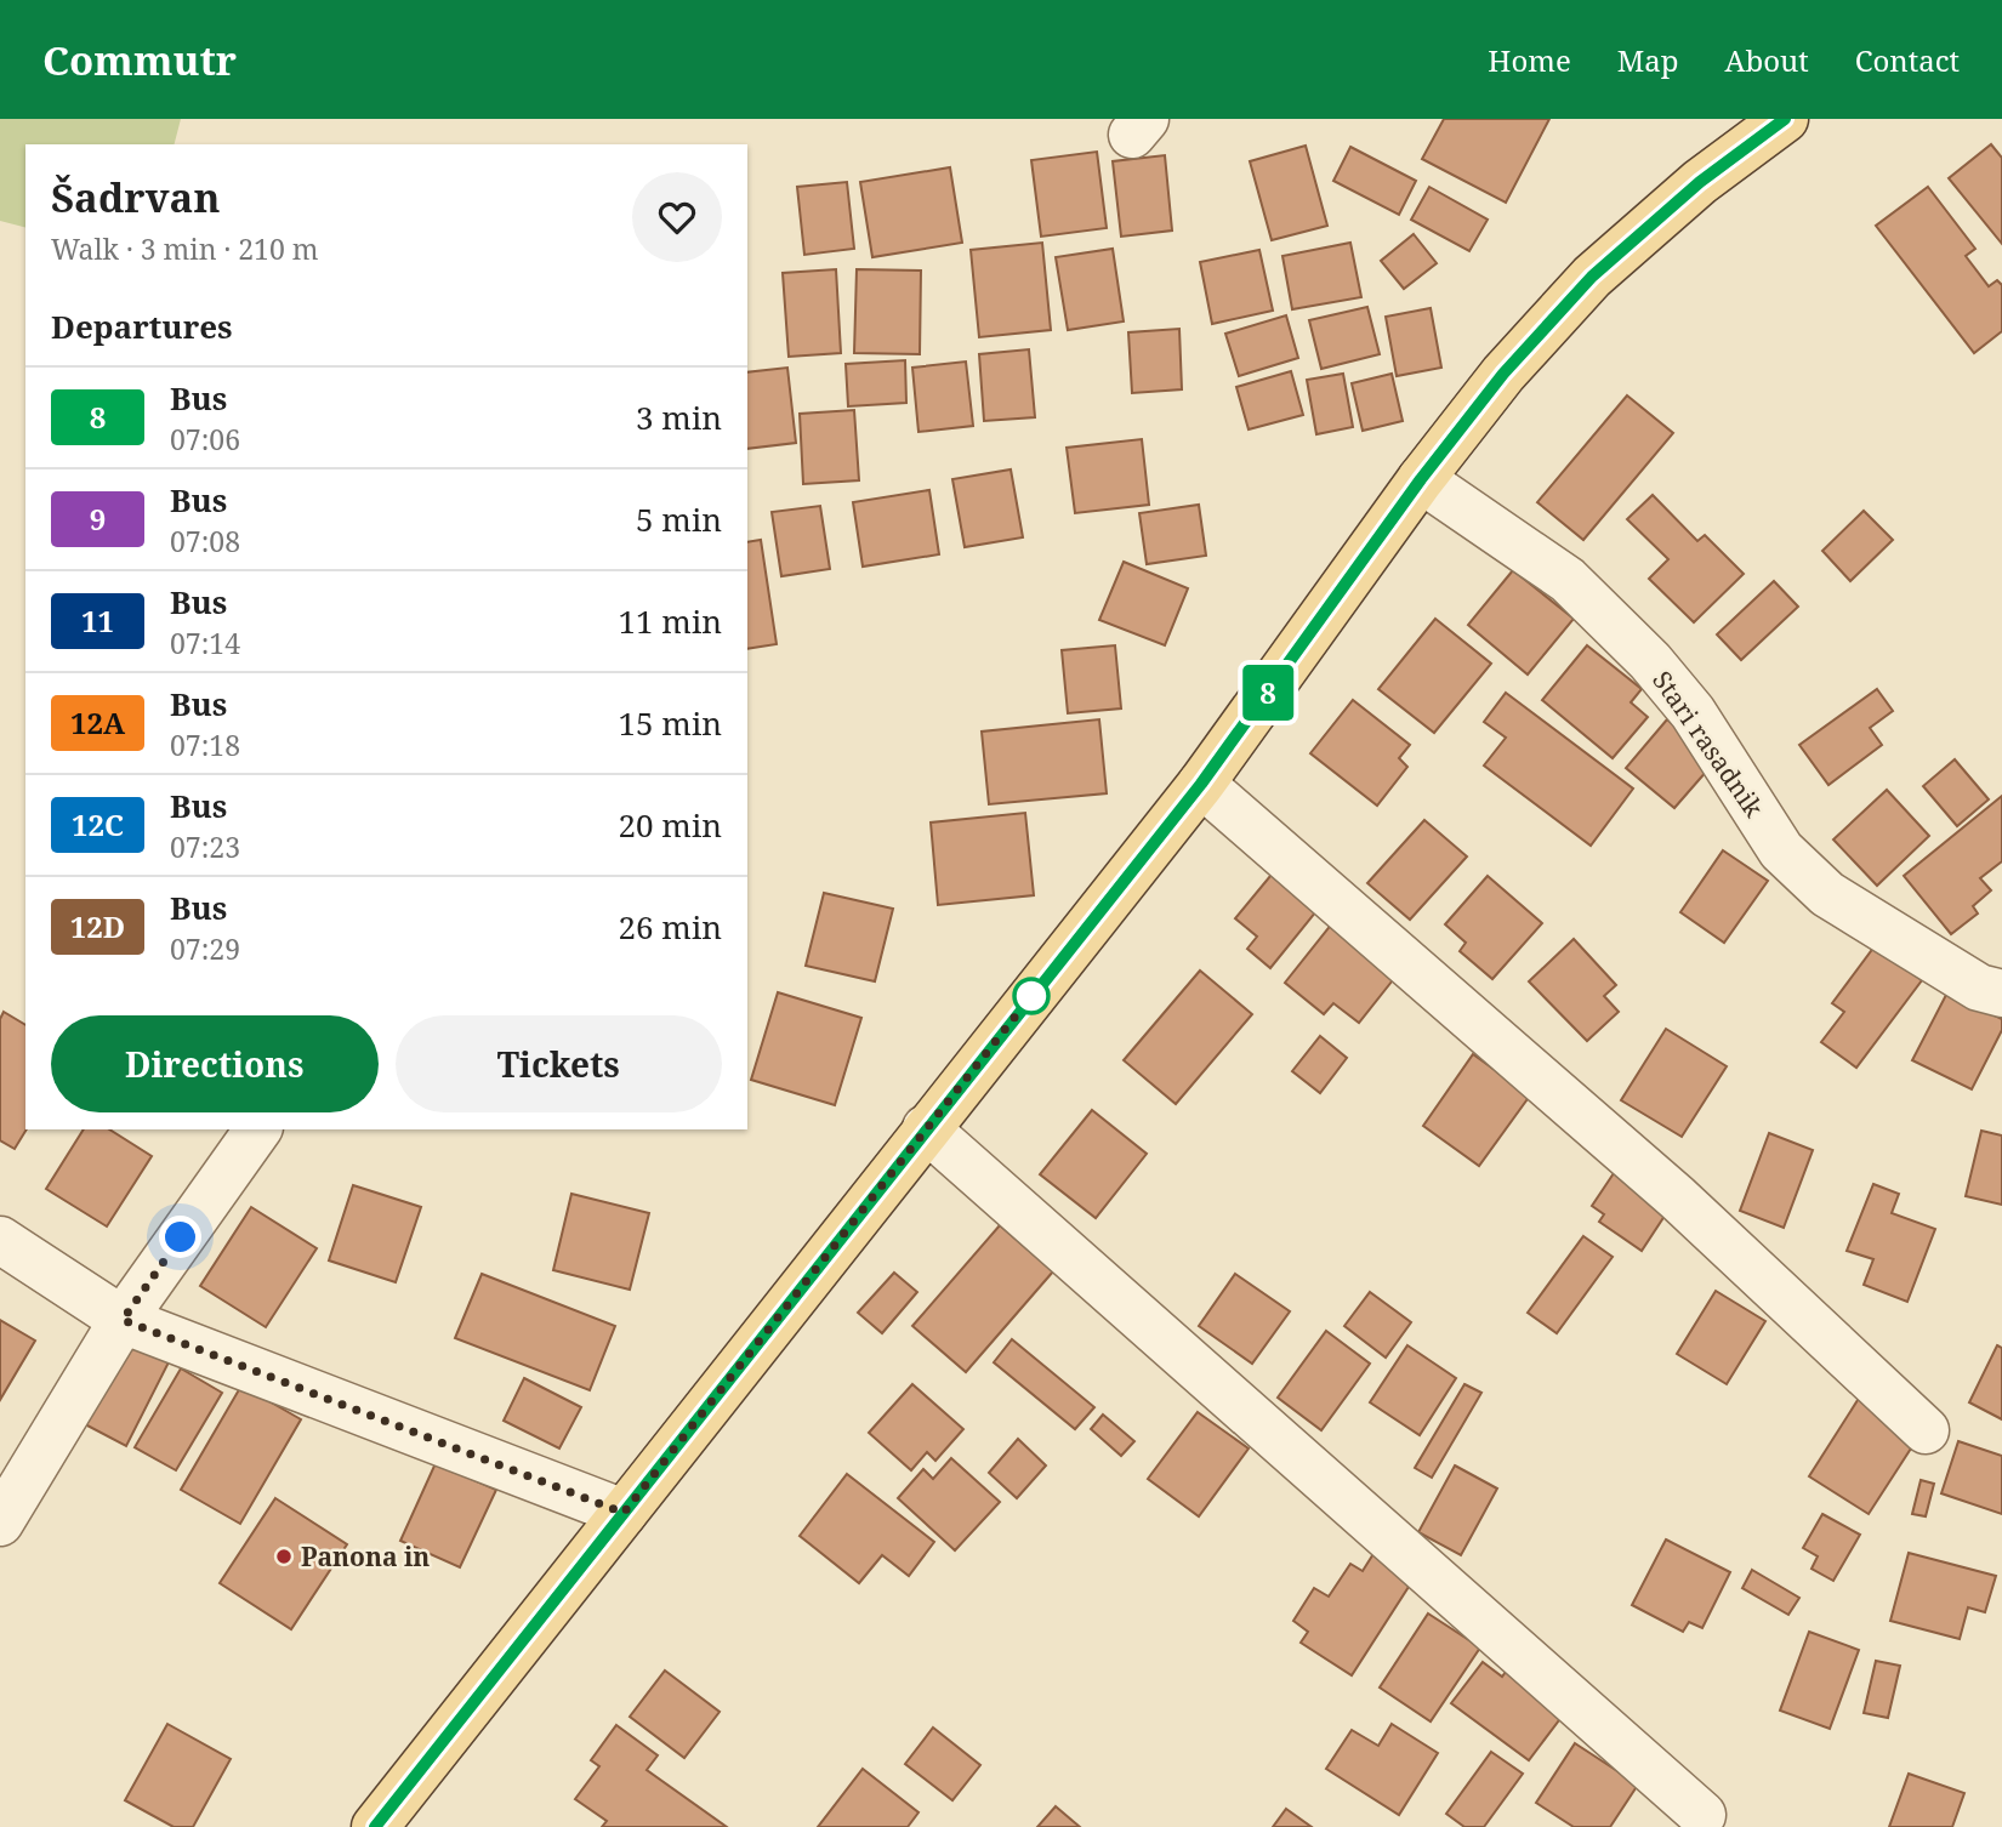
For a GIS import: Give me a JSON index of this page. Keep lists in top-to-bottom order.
{
  "streets": {
    "street": ["Stari rasadnik"]
  },
  "places": ["Panona in"],
  "lines": ["bus line 8"],
  "page": {
    "header": "Commutr",
    "nav": [
      "Home",
      "Map",
      "About",
      "Contact"
    ],
    "on_map": "8",
    "heading": [
      ["Šadrvan", "Walk · 3 min · 210 m"],
      "Departures"
    ],
    "list": [
      {
        "mark": "8",
        "name": "Bus",
        "note": "07:06",
        "value": "3 min"
      },
      {
        "mark": "9",
        "name": "Bus",
        "note": "07:08",
        "value": "5 min"
      },
      {
        "mark": "11",
        "name": "Bus",
        "note": "07:14",
        "value": "11 min"
      },
      {
        "mark": "12A",
        "name": "Bus",
        "note": "07:18",
        "value": "15 min"
      },
      {
        "mark": "12C",
        "name": "Bus",
        "note": "07:23",
        "value": "20 min"
      },
      {
        "mark": "12D",
        "name": "Bus",
        "note": "07:29",
        "value": "26 min"
      }
    ],
    "buttons": ["Directions", "Tickets"]
  }
}
